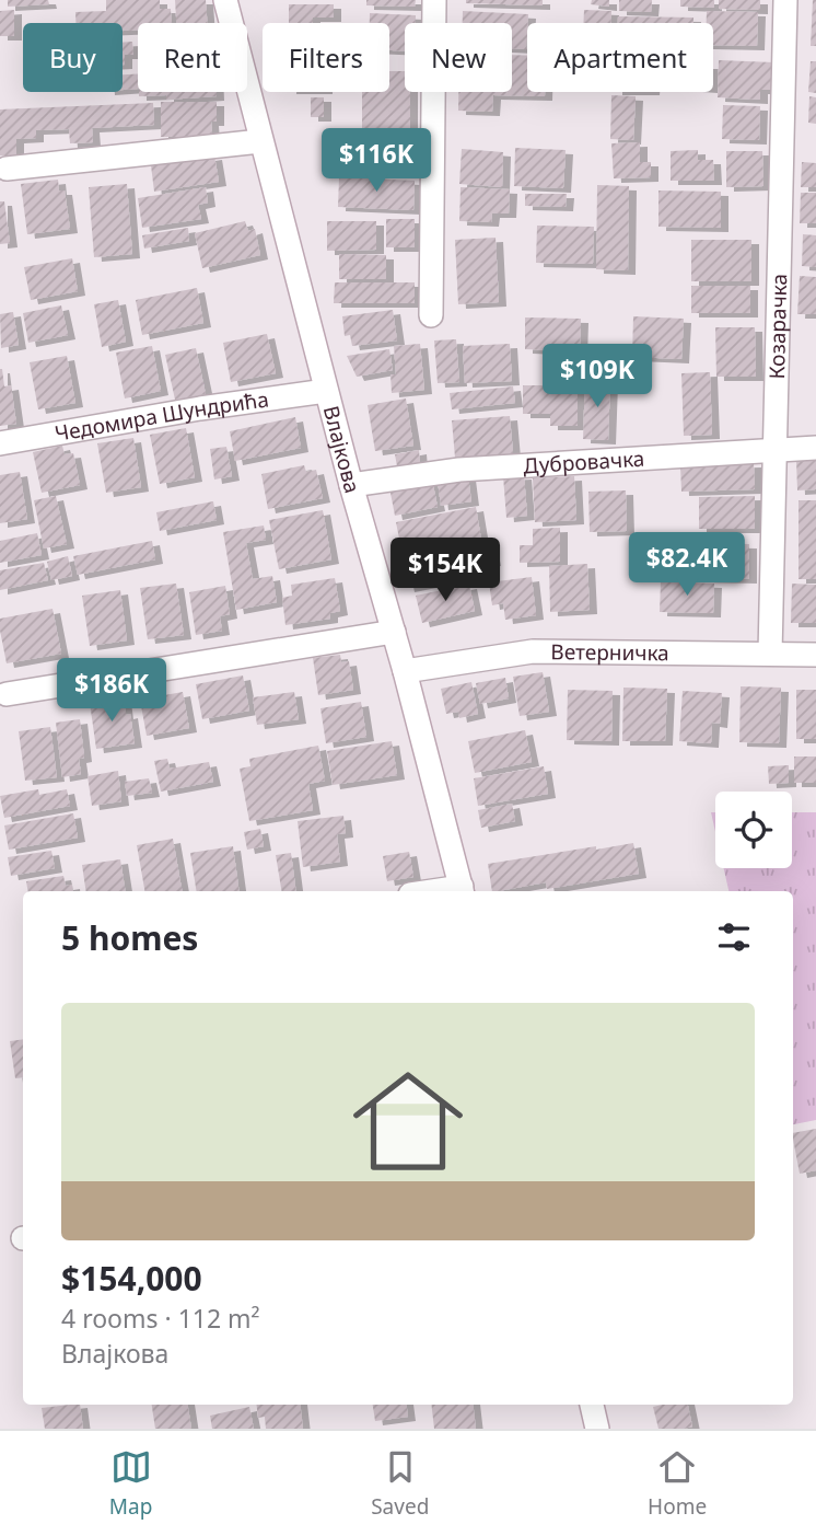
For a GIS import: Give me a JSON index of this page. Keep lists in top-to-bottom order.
{
  "streets": {
    "street": [
      "Козарачка",
      "Чедомира Шундрића",
      "Влајкова",
      "Дубровачка",
      "Ветерничка"
    ]
  },
  "crossings": [
    ["Козарачка", "Дубровачка"],
    ["Козарачка", "Ветерничка"],
    ["Чедомира Шундрића", "Влајкова"],
    ["Влајкова", "Дубровачка"],
    ["Влајкова", "Ветерничка"]
  ],
  "page": {
    "chip": [
      "Buy",
      "Rent",
      "Filters",
      "New",
      "Apartment"
    ],
    "price": [
      "$116K",
      "$109K",
      "$82.4K",
      "$154K",
      "$186K"
    ],
    "heading": "5 homes",
    "list": [
      {
        "name": "$154,000",
        "note": "4 rooms · 112 m² · Влајкова"
      }
    ],
    "tabs": ["Map", "Saved", "Home"]
  }
}
